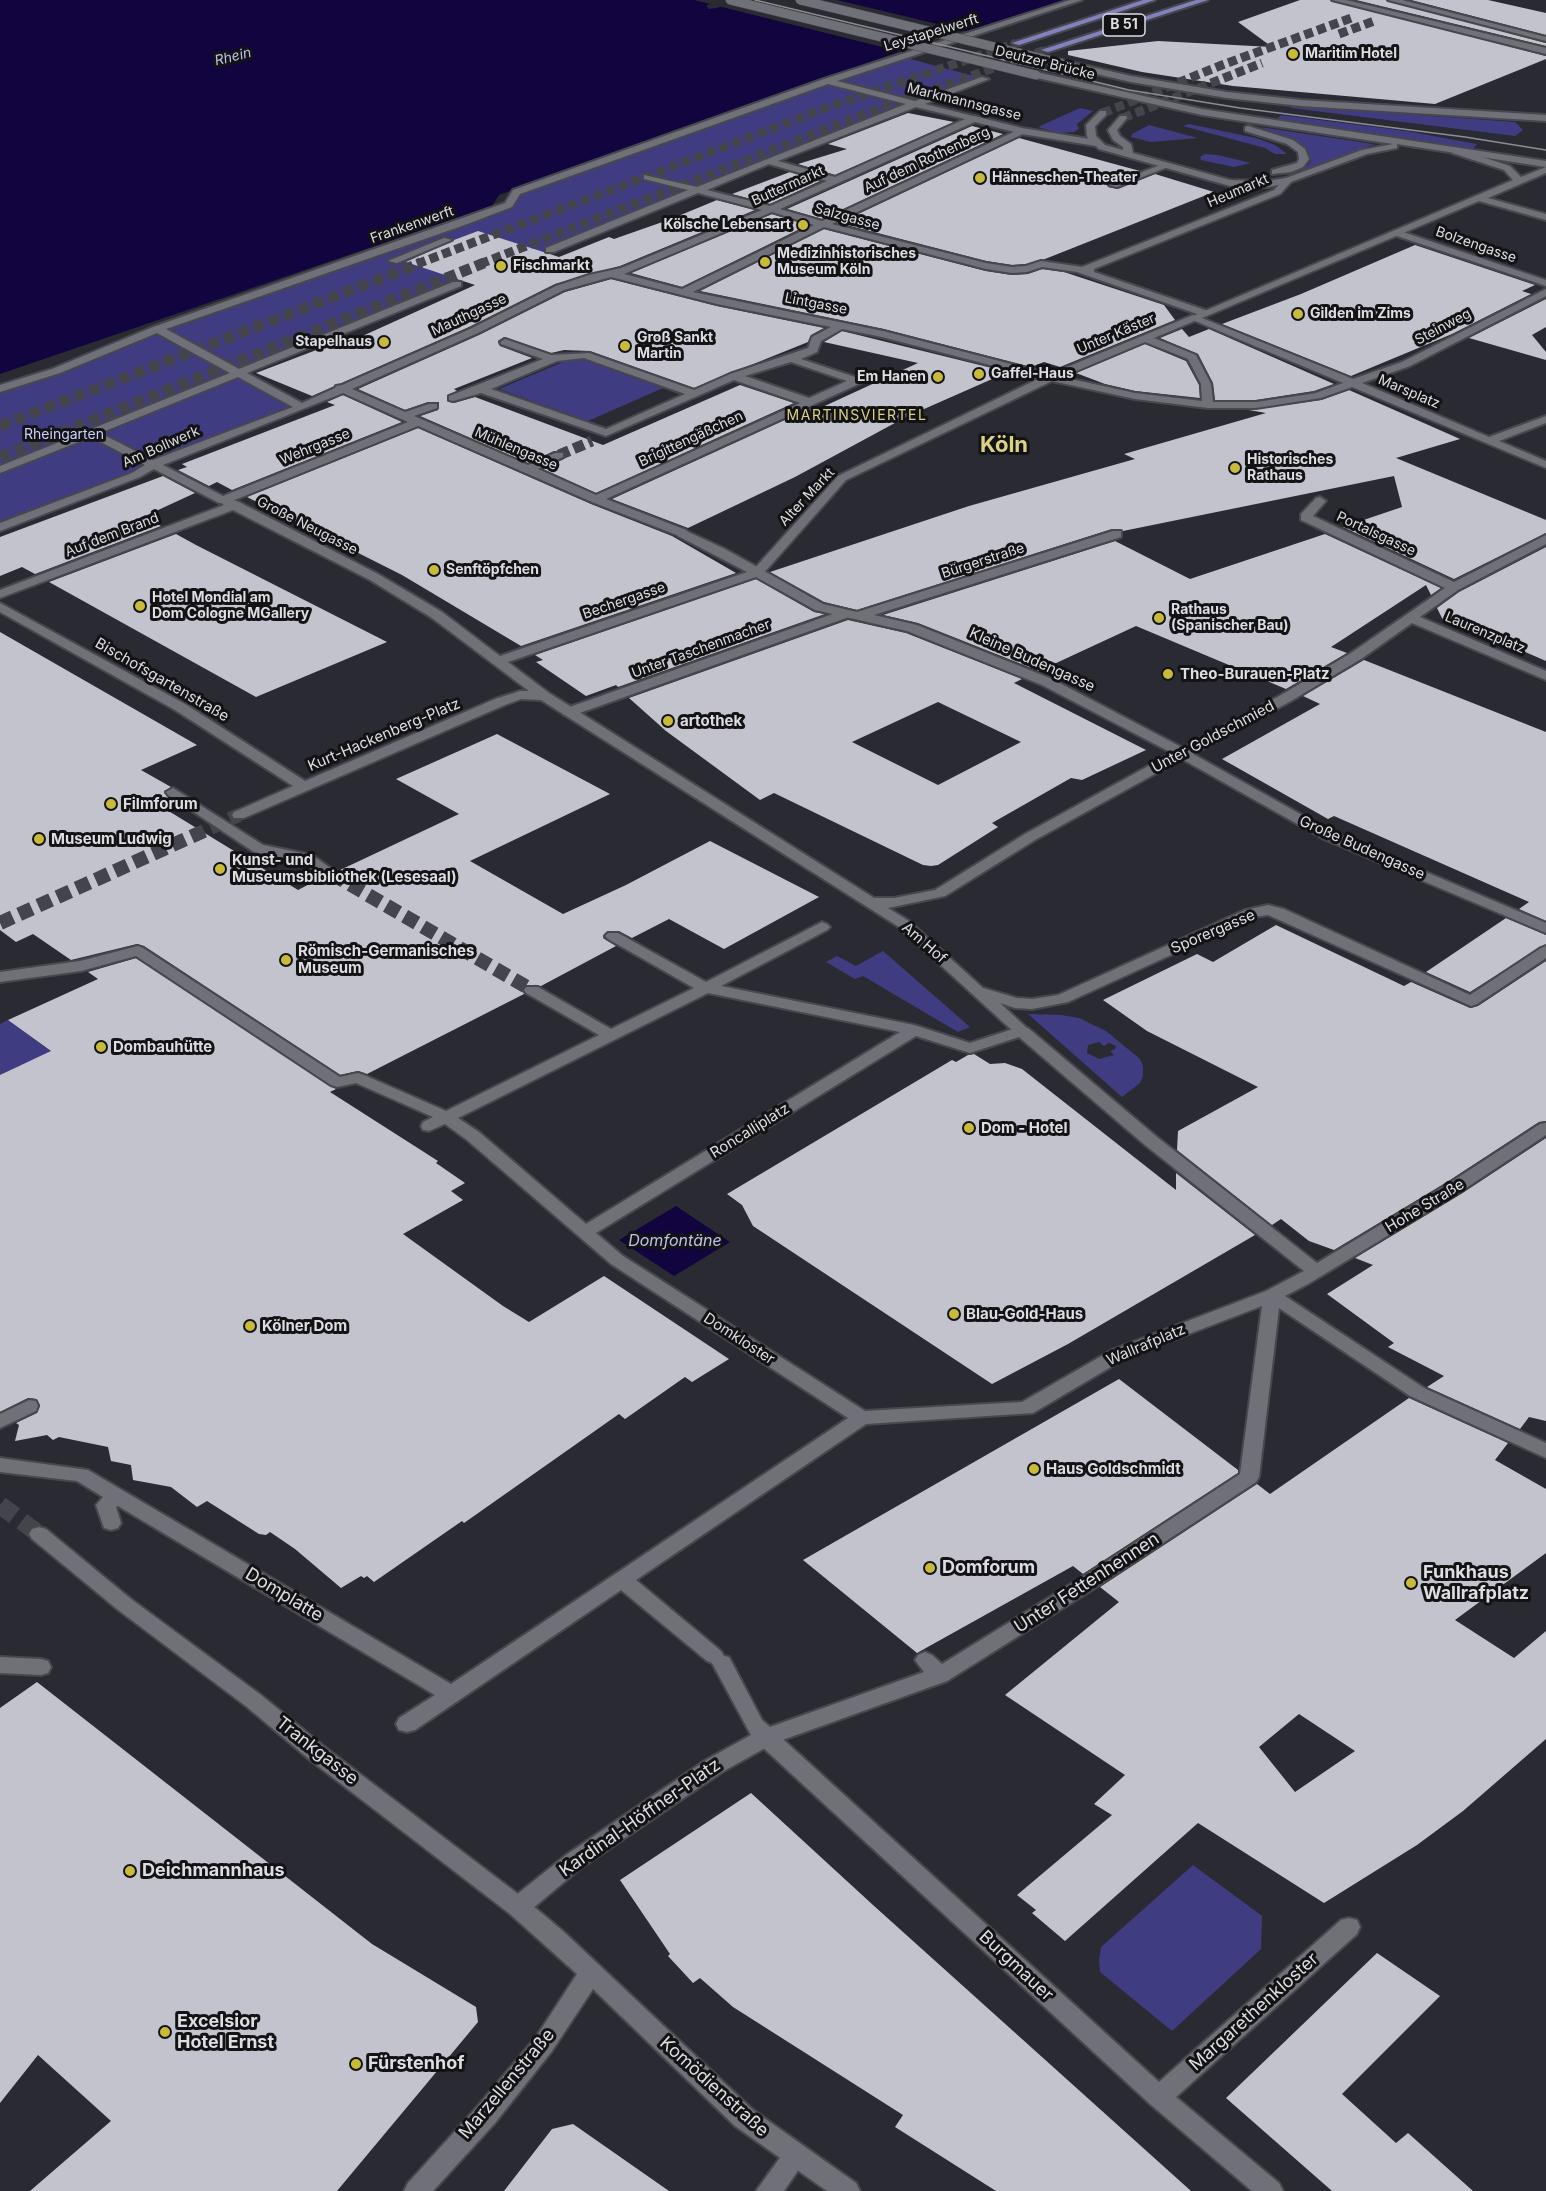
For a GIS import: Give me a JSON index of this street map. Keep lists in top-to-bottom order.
{
  "streets": {
    "main road": ["B 51"],
    "street": [
      "Leystapelwerft",
      "Deutzer Brücke",
      "Markmannsgasse",
      "Auf dem Rothenberg",
      "Buttermarkt",
      "Heumarkt",
      "Salzgasse",
      "Frankenwerft",
      "Bolzengasse",
      "Lintgasse",
      "Mauthgasse",
      "Steinweg",
      "Unter Käster",
      "Marsplatz",
      "Brigittengäßchen",
      "Am Bollwerk",
      "Wehrgasse",
      "Mühlengasse",
      "Alter Markt",
      "Große Neugasse",
      "Portalsgasse",
      "Auf dem Brand",
      "Bürgerstraße",
      "Bechergasse",
      "Laurenzplatz",
      "Unter Taschenmacher",
      "Kleine Budengasse",
      "Bischofsgartenstraße",
      "Kurt-Hackenberg-Platz",
      "Unter Goldschmied",
      "Große Budengasse",
      "Sporergasse",
      "Am Hof",
      "Roncalliplatz",
      "Hohe Straße",
      "Domkloster",
      "Wallrafplatz",
      "Unter Fettenhennen",
      "Domplatte",
      "Trankgasse",
      "Kardinal-Höffner-Platz",
      "Burgmauer",
      "Margarethenkloster",
      "Marzellenstraße",
      "Komödienstraße"
    ]
  },
  "crossings": [
    ["Leystapelwerft", "Markmannsgasse"],
    ["Leystapelwerft", "Frankenwerft"],
    ["Deutzer Brücke", "Heumarkt"],
    ["Markmannsgasse", "Auf dem Rothenberg"],
    ["Markmannsgasse", "Buttermarkt"],
    ["Markmannsgasse", "Heumarkt"],
    ["Markmannsgasse", "Frankenwerft"],
    ["Auf dem Rothenberg", "Salzgasse"],
    ["Auf dem Rothenberg", "Lintgasse"],
    ["Buttermarkt", "Salzgasse"],
    ["Buttermarkt", "Lintgasse"],
    ["Buttermarkt", "Mauthgasse"],
    ["Heumarkt", "Salzgasse"],
    ["Lintgasse", "Mauthgasse"],
    ["Lintgasse", "Unter Käster"],
    ["Lintgasse", "Alter Markt"],
    ["Mauthgasse", "Am Bollwerk"],
    ["Mauthgasse", "Mühlengasse"],
    ["Steinweg", "Marsplatz"],
    ["Unter Käster", "Marsplatz"],
    ["Unter Käster", "Alter Markt"],
    ["Brigittengäßchen", "Mühlengasse"],
    ["Am Bollwerk", "Mühlengasse"],
    ["Am Bollwerk", "Große Neugasse"],
    ["Wehrgasse", "Mühlengasse"],
    ["Wehrgasse", "Große Neugasse"],
    ["Wehrgasse", "Auf dem Brand"],
    ["Mühlengasse", "Alter Markt"],
    ["Mühlengasse", "Bechergasse"],
    ["Alter Markt", "Bechergasse"],
    ["Große Neugasse", "Auf dem Brand"],
    ["Große Neugasse", "Bechergasse"],
    ["Große Neugasse", "Am Hof"],
    ["Portalsgasse", "Unter Goldschmied"],
    ["Bürgerstraße", "Kleine Budengasse"],
    ["Bechergasse", "Am Hof"],
    ["Laurenzplatz", "Unter Goldschmied"],
    ["Unter Taschenmacher", "Am Hof"],
    ["Kleine Budengasse", "Unter Goldschmied"],
    ["Kleine Budengasse", "Große Budengasse"],
    ["Bischofsgartenstraße", "Kurt-Hackenberg-Platz"],
    ["Kurt-Hackenberg-Platz", "Am Hof"],
    ["Unter Goldschmied", "Große Budengasse"],
    ["Unter Goldschmied", "Am Hof"],
    ["Sporergasse", "Am Hof"],
    ["Am Hof", "Hohe Straße"],
    ["Am Hof", "Wallrafplatz"],
    ["Roncalliplatz", "Domkloster"],
    ["Hohe Straße", "Wallrafplatz"],
    ["Domkloster", "Wallrafplatz"],
    ["Wallrafplatz", "Unter Fettenhennen"],
    ["Unter Fettenhennen", "Kardinal-Höffner-Platz"],
    ["Trankgasse", "Kardinal-Höffner-Platz"],
    ["Trankgasse", "Marzellenstraße"],
    ["Trankgasse", "Komödienstraße"],
    ["Kardinal-Höffner-Platz", "Burgmauer"],
    ["Burgmauer", "Margarethenkloster"],
    ["Marzellenstraße", "Komödienstraße"]
  ],
  "districts": ["MARTINSVIERTEL", "Köln"],
  "water": ["Rhein", "Domfontäne"],
  "parks": ["Rheingarten"],
  "places": [
    "Maritim Hotel",
    "Hänneschen-Theater",
    "Kölsche Lebensart",
    "Medizinhistorisches Museum Köln",
    "Fischmarkt",
    "Gilden im Zims",
    "Stapelhaus",
    "Groß Sankt Martin",
    "Gaffel-Haus",
    "Em Hanen",
    "Historisches Rathaus",
    "Senftöpfchen",
    "Hotel Mondial am Dom Cologne MGallery",
    "Rathaus (Spanischer Bau)",
    "Theo-Burauen-Platz",
    "artothek",
    "Filmforum",
    "Museum Ludwig",
    "Kunst- und Museumsbibliothek (Lesesaal)",
    "Römisch-Germanisches Museum",
    "Dombauhütte",
    "Dom - Hotel",
    "Blau-Gold-Haus",
    "Kölner Dom",
    "Haus Goldschmidt",
    "Domforum",
    "Funkhaus Wallrafplatz",
    "Deichmannhaus",
    "Excelsior Hotel Ernst",
    "Fürstenhof"
  ]
}
